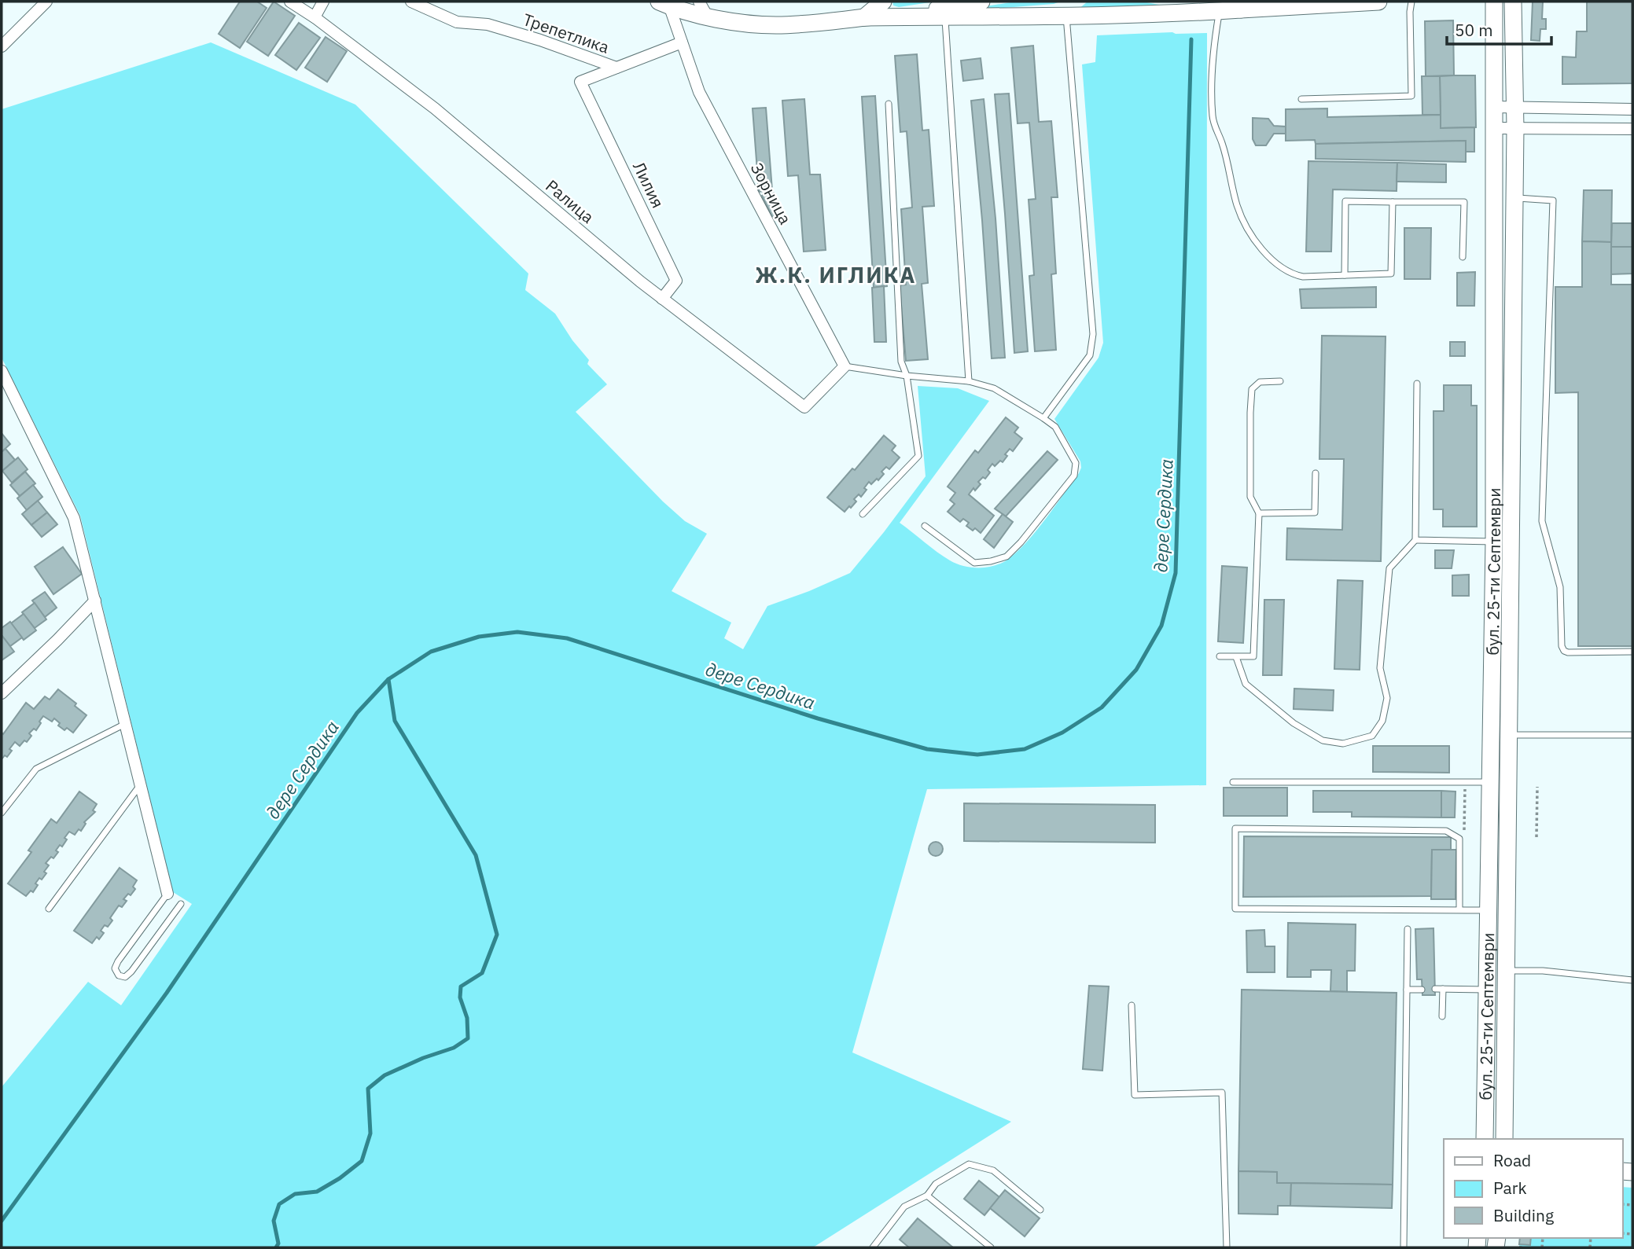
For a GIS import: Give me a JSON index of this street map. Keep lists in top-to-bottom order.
{
  "streets": {
    "main road": ["бул. 25-ти Септември"],
    "street": [
      "Трепетлика",
      "Лилия",
      "Зорница",
      "Ралица"
    ]
  },
  "crossings": [
    ["Трепетлика", "Лилия"],
    ["Трепетлика", "Зорница"],
    ["Лилия", "Ралица"],
    ["Зорница", "Ралица"]
  ],
  "districts": ["Ж.К. ИГЛИКА"],
  "water": ["дере Сердика"],
  "legend": ["Road", "Park", "Building"],
  "scale_bar": "50 m"
}
